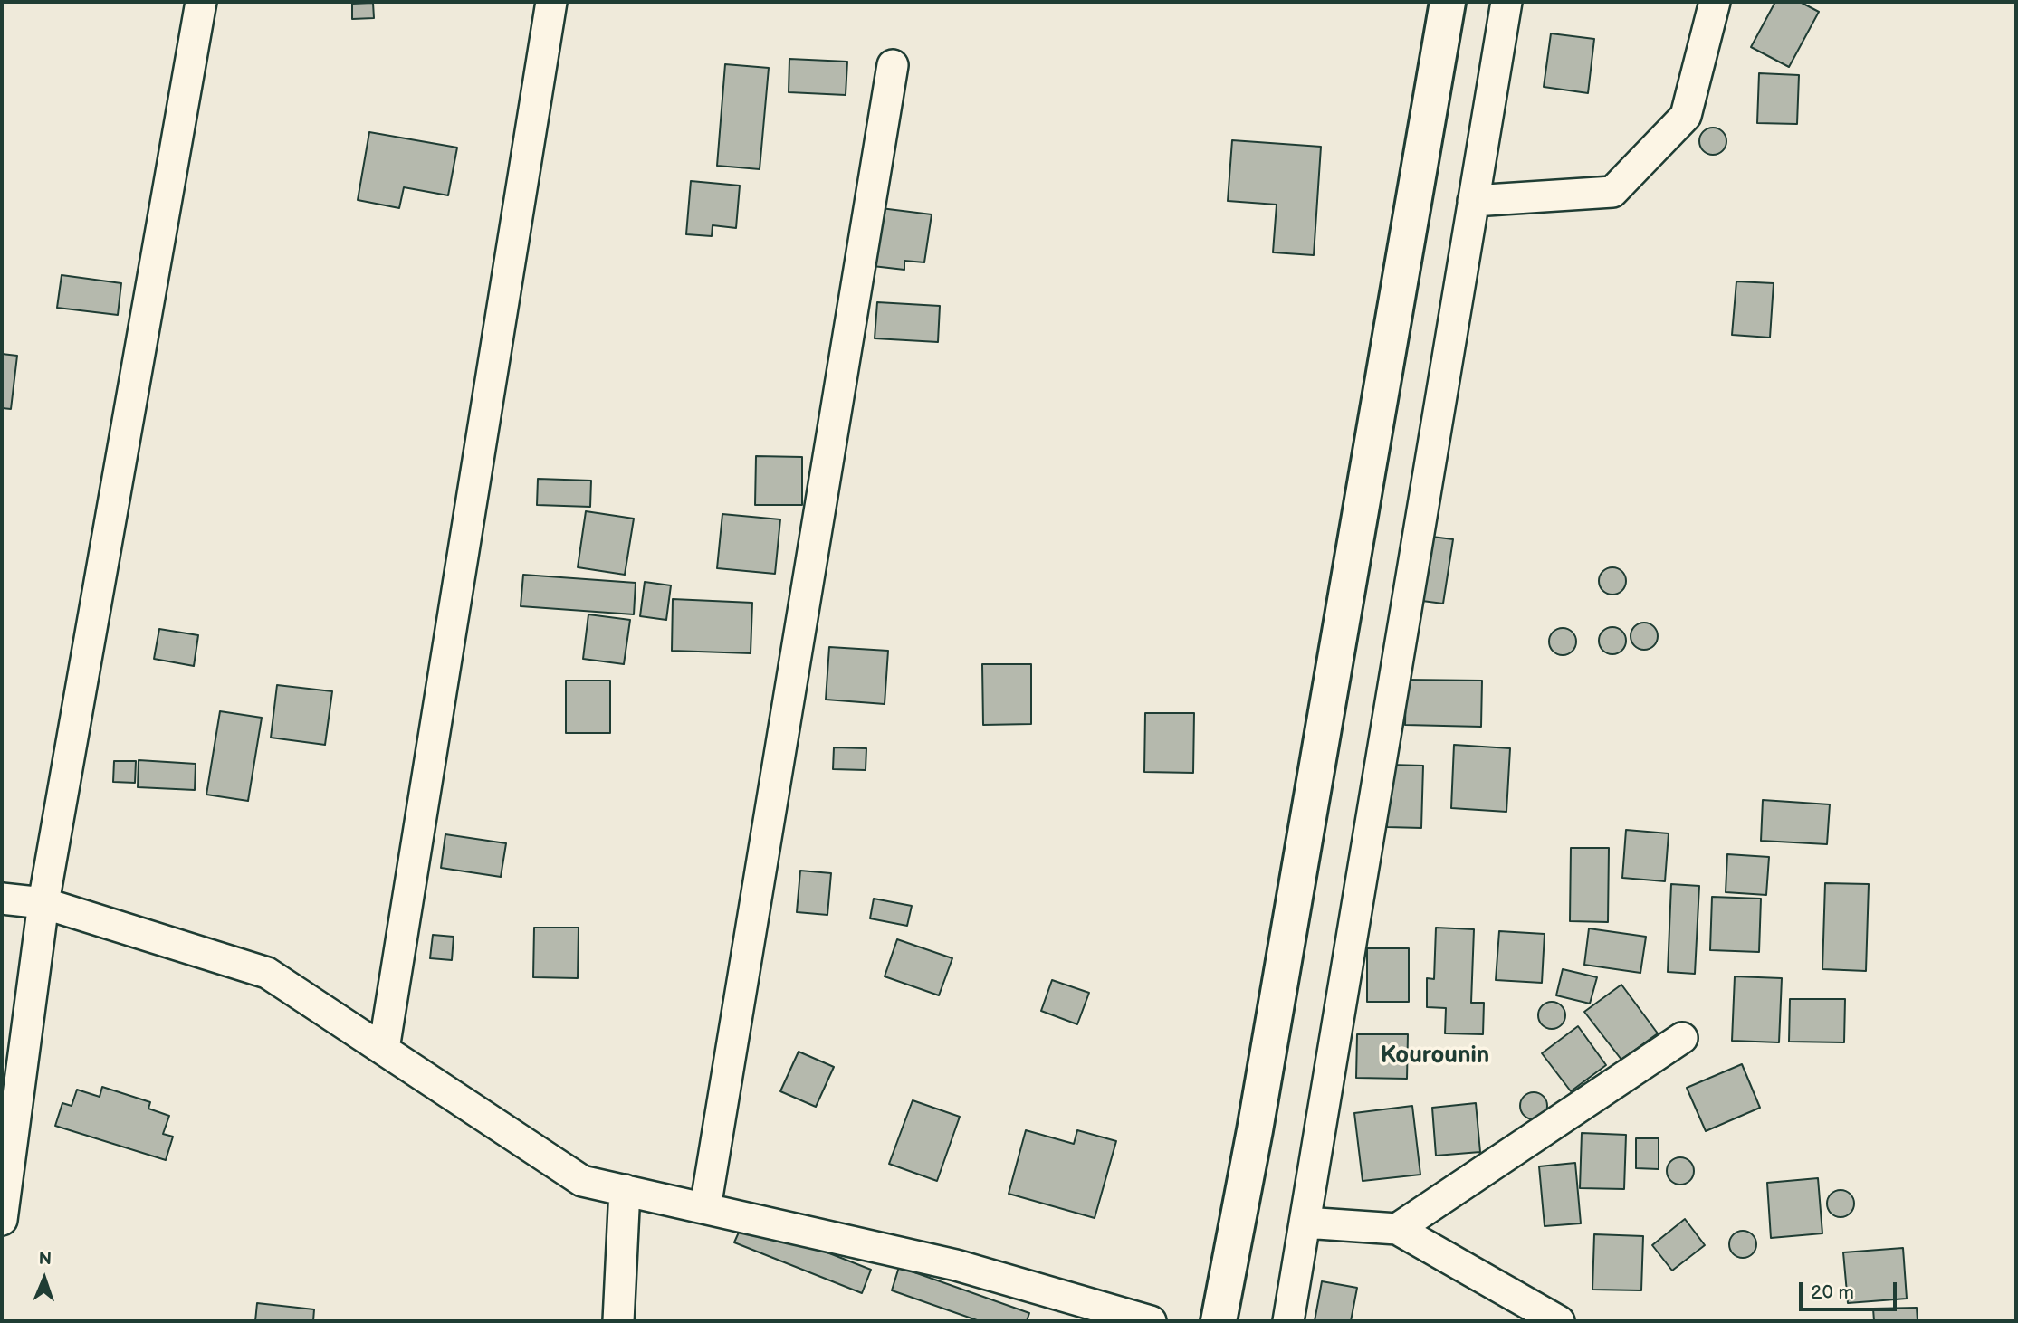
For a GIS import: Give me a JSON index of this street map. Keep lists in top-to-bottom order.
{
  "districts": ["Kourounin"],
  "scale_bar": "20 m",
  "north": "top"
}
